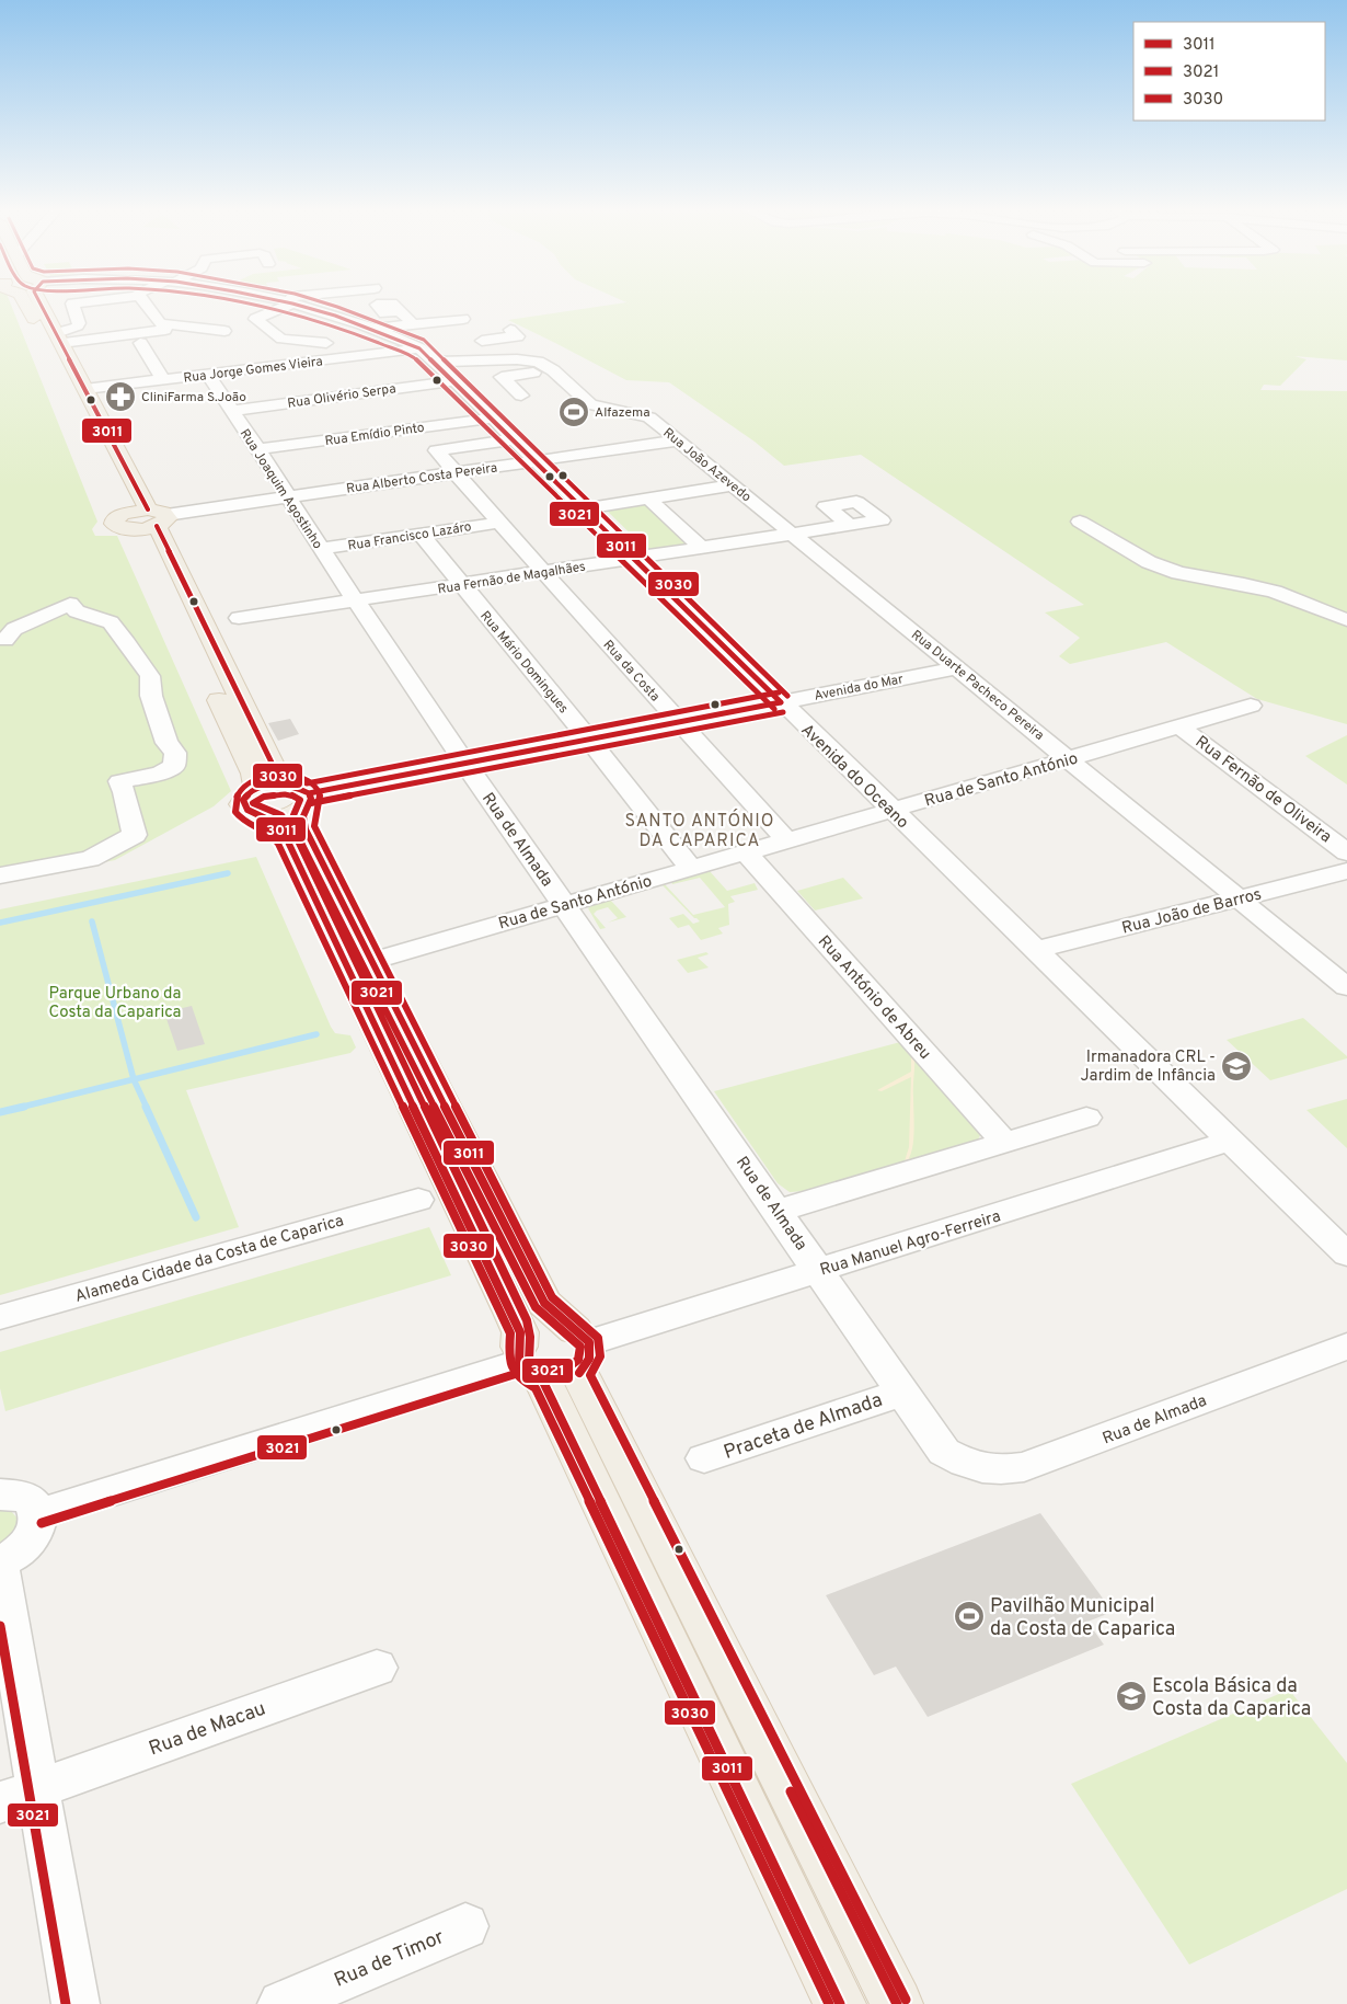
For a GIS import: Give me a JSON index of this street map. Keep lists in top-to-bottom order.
{
  "streets": {
    "street": [
      "Rua Jorge Gomes Vieira",
      "Rua Olivério Serpa",
      "Rua Emídio Pinto",
      "Rua João Azevedo",
      "Rua Alberto Costa Pereira",
      "Rua Joaquim Agostinho",
      "Rua Francisco Lazáro",
      "Rua Fernão de Magalhães",
      "Rua Mário Domingues",
      "Rua da Costa",
      "Rua Duarte Pacheco Pereira",
      "Avenida do Mar",
      "Avenida do Oceano",
      "Rua de Santo António",
      "Rua Fernão de Oliveira",
      "Rua de Almada",
      "Rua João de Barros",
      "Rua António de Abreu",
      "Rua Manuel Agro-Ferreira",
      "Alameda Cidade da Costa de Caparica",
      "Praceta de Almada",
      "Rua de Macau",
      "Rua de Timor"
    ]
  },
  "crossings": [
    ["Rua Jorge Gomes Vieira", "Rua Joaquim Agostinho"],
    ["Rua Jorge Gomes Vieira", "Avenida do Oceano"],
    ["Rua Olivério Serpa", "Rua Joaquim Agostinho"],
    ["Rua Olivério Serpa", "Avenida do Oceano"],
    ["Rua Emídio Pinto", "Rua Joaquim Agostinho"],
    ["Rua Emídio Pinto", "Avenida do Oceano"],
    ["Rua João Azevedo", "Rua Alberto Costa Pereira"],
    ["Rua João Azevedo", "Rua Fernão de Magalhães"],
    ["Rua João Azevedo", "Rua Duarte Pacheco Pereira"],
    ["Rua João Azevedo", "Avenida do Oceano"],
    ["Rua Alberto Costa Pereira", "Rua Joaquim Agostinho"],
    ["Rua Alberto Costa Pereira", "Rua da Costa"],
    ["Rua Alberto Costa Pereira", "Avenida do Oceano"],
    ["Rua Joaquim Agostinho", "Rua Francisco Lazáro"],
    ["Rua Joaquim Agostinho", "Rua Fernão de Magalhães"],
    ["Rua Joaquim Agostinho", "Rua de Almada"],
    ["Rua Francisco Lazáro", "Rua Mário Domingues"],
    ["Rua Francisco Lazáro", "Rua da Costa"],
    ["Rua Fernão de Magalhães", "Rua Mário Domingues"],
    ["Rua Fernão de Magalhães", "Rua da Costa"],
    ["Rua Fernão de Magalhães", "Rua Duarte Pacheco Pereira"],
    ["Rua Fernão de Magalhães", "Avenida do Oceano"],
    ["Rua Fernão de Magalhães", "Rua de Almada"],
    ["Rua Mário Domingues", "Avenida do Mar"],
    ["Rua Mário Domingues", "Rua de Santo António"],
    ["Rua da Costa", "Avenida do Mar"],
    ["Rua da Costa", "Avenida do Oceano"],
    ["Rua da Costa", "Rua de Santo António"],
    ["Rua Duarte Pacheco Pereira", "Avenida do Mar"],
    ["Rua Duarte Pacheco Pereira", "Rua de Santo António"],
    ["Rua Duarte Pacheco Pereira", "Rua João de Barros"],
    ["Avenida do Mar", "Avenida do Oceano"],
    ["Avenida do Mar", "Rua de Almada"],
    ["Avenida do Oceano", "Rua de Santo António"],
    ["Avenida do Oceano", "Rua João de Barros"],
    ["Avenida do Oceano", "Rua Manuel Agro-Ferreira"],
    ["Rua de Santo António", "Rua Fernão de Oliveira"],
    ["Rua de Santo António", "Rua de Almada"],
    ["Rua de Santo António", "Rua António de Abreu"],
    ["Rua de Almada", "Rua Manuel Agro-Ferreira"],
    ["Rua de Almada", "Praceta de Almada"]
  ],
  "districts": ["SANTO ANTÓNIO DA CAPARICA"],
  "parks": ["Parque Urbano da Costa da Caparica"],
  "places": {
    "pharmacy": ["CliniFarma S.João"],
    "sports": ["Alfazema", "Pavilhão Municipal da Costa de Caparica"],
    "school or university": ["Irmanadora CRL - Jardim de Infância", "Escola Básica da Costa da Caparica"]
  },
  "lines": ["transit line 3011", "transit line 3021", "transit line 3030"],
  "legend": ["3011", "3021", "3030"]
}
